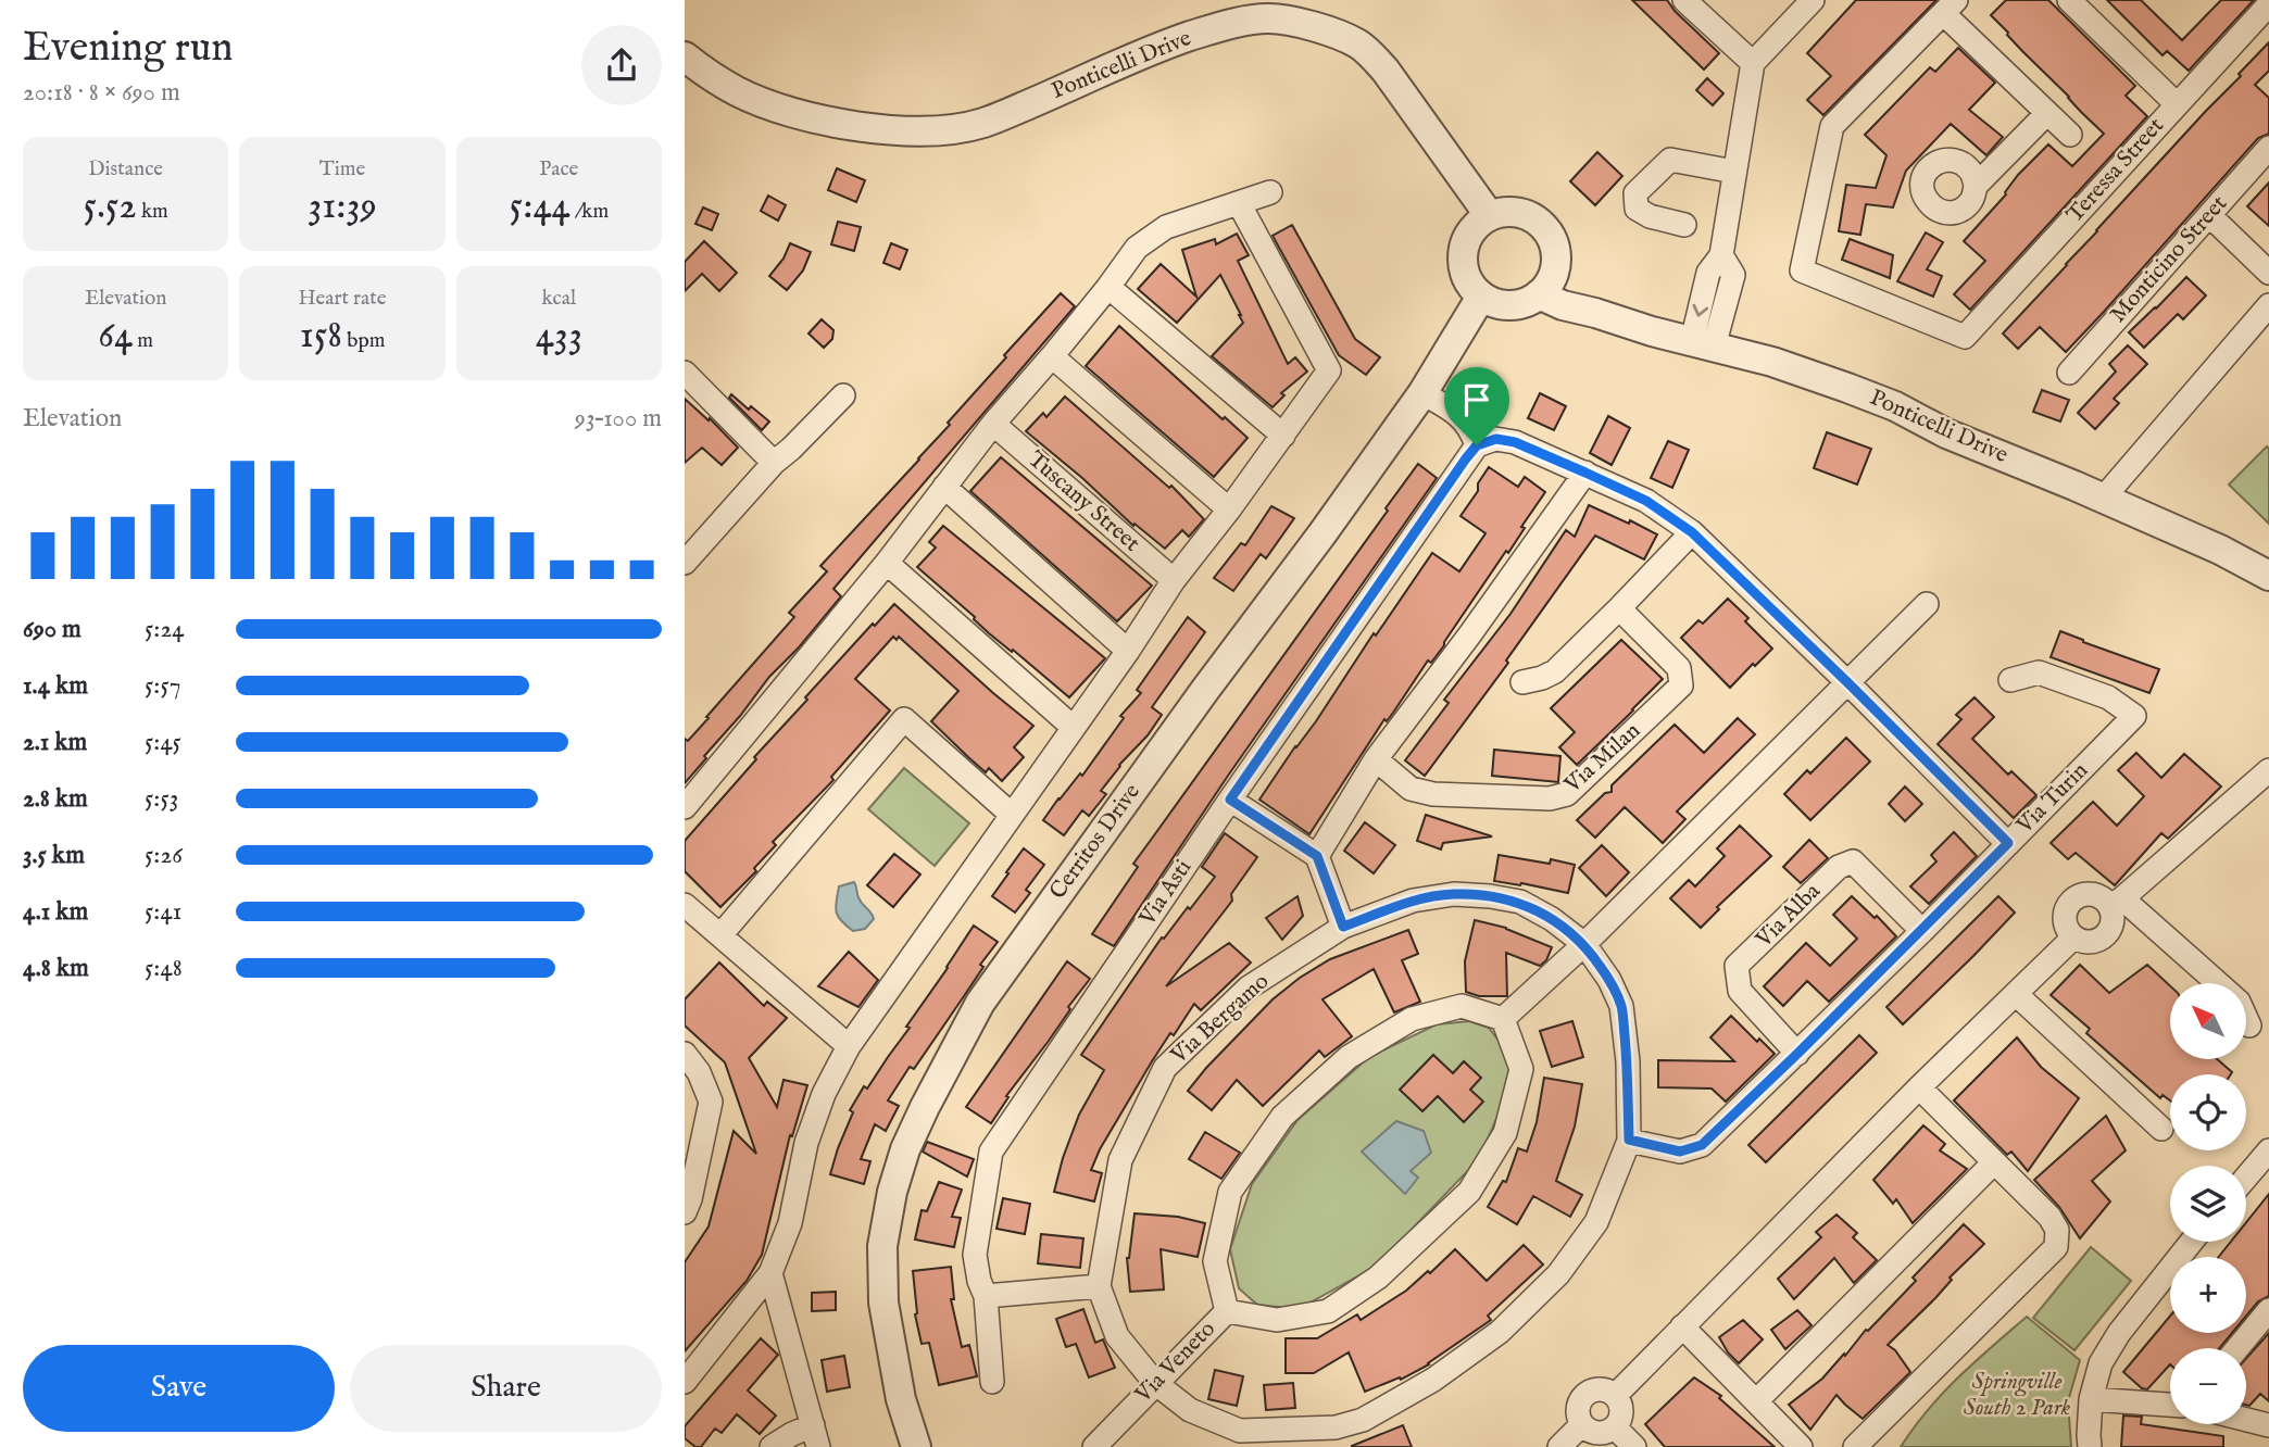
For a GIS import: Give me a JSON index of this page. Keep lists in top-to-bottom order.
{
  "streets": {
    "street": [
      "Ponticelli Drive",
      "Teressa Street",
      "Monticino Street",
      "Tuscany Street",
      "Via Milan",
      "Via Turin",
      "Cerritos Drive",
      "Via Asti",
      "Via Alba",
      "Via Bergamo",
      "Via Veneto"
    ]
  },
  "crossings": [
    ["Ponticelli Drive", "Cerritos Drive"],
    ["Via Turin", "Via Alba"],
    ["Via Turin", "Via Bergamo"],
    ["Via Bergamo", "Via Veneto"]
  ],
  "parks": ["Springville South 2 Park"],
  "north": "top left",
  "page": {
    "heading": ["Evening run", "20:18 · 8 × 690 m"],
    "stats": [
      ["Distance", "5.52 km"],
      ["Time", "31:39"],
      ["Pace", "5:44 /km"],
      ["Elevation", "64 m"],
      ["Heart rate", "158 bpm"],
      ["kcal", "433"]
    ],
    "chart": ["Elevation", "93–100 m"],
    "list": [
      {
        "name": "690 m",
        "note": "5:24"
      },
      {
        "name": "1.4 km",
        "note": "5:57"
      },
      {
        "name": "2.1 km",
        "note": "5:45"
      },
      {
        "name": "2.8 km",
        "note": "5:53"
      },
      {
        "name": "3.5 km",
        "note": "5:26"
      },
      {
        "name": "4.1 km",
        "note": "5:41"
      },
      {
        "name": "4.8 km",
        "note": "5:48"
      }
    ],
    "map_buttons": ["+", "−"],
    "buttons": ["Save", "Share"]
  }
}
